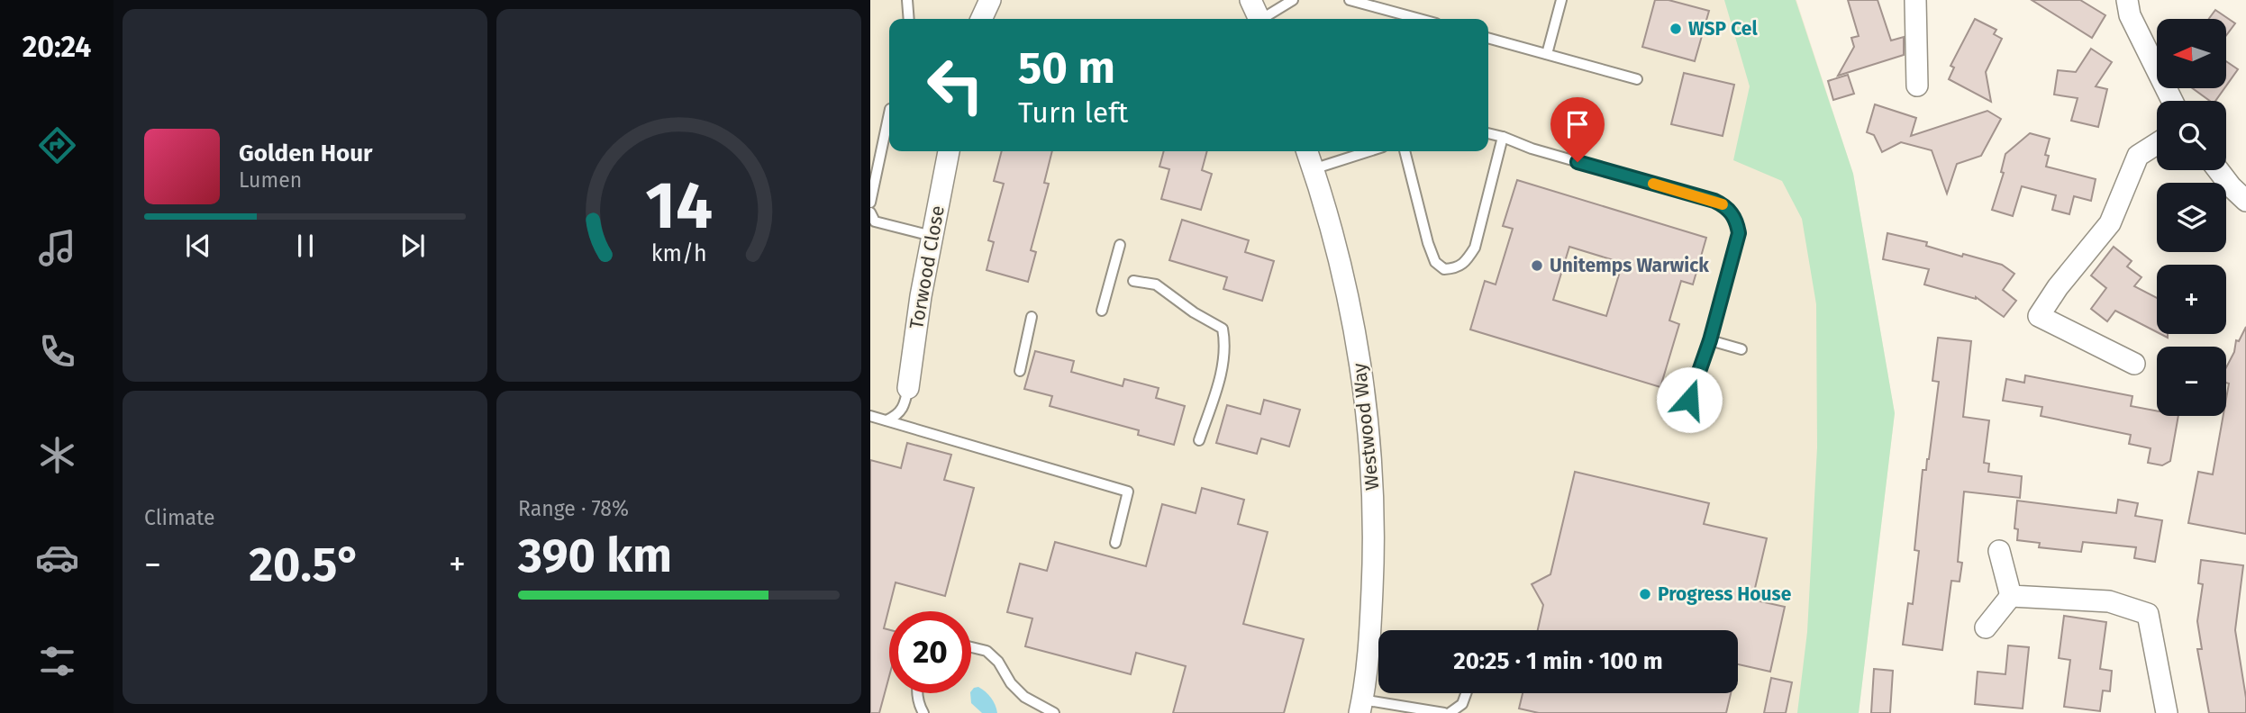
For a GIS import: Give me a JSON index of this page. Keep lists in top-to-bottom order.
{
  "streets": {
    "street": ["Torwood Close", "Westwood Way"]
  },
  "places": ["WSP Cel", "Unitemps Warwick", "Progress House"],
  "north": "left",
  "page": {
    "tabs": "20:24",
    "map_buttons": ["+", "−"],
    "turn": ["50 m", "Turn left"],
    "song": ["Golden Hour", "Lumen"],
    "tile": [
      "Climate",
      ["Range · 78%", "390 km"]
    ],
    "heat": ["−", "20.5°", "+"],
    "limit": "20",
    "trip": "20:25 · 1 min · 100 m",
    "gauge": ["14", "km/h"]
  }
}
